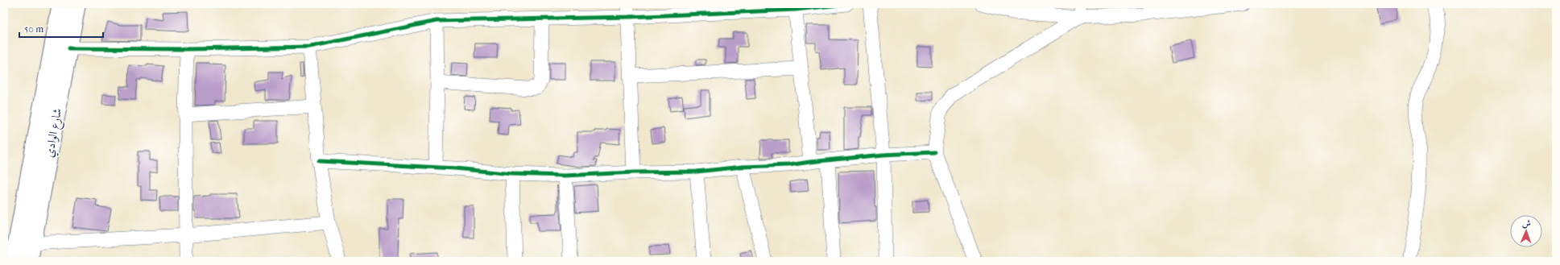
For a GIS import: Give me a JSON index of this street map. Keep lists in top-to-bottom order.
{
  "streets": {
    "main road": ["شارع الوادي"]
  },
  "scale_bar": "50 m",
  "north": "top"
}
